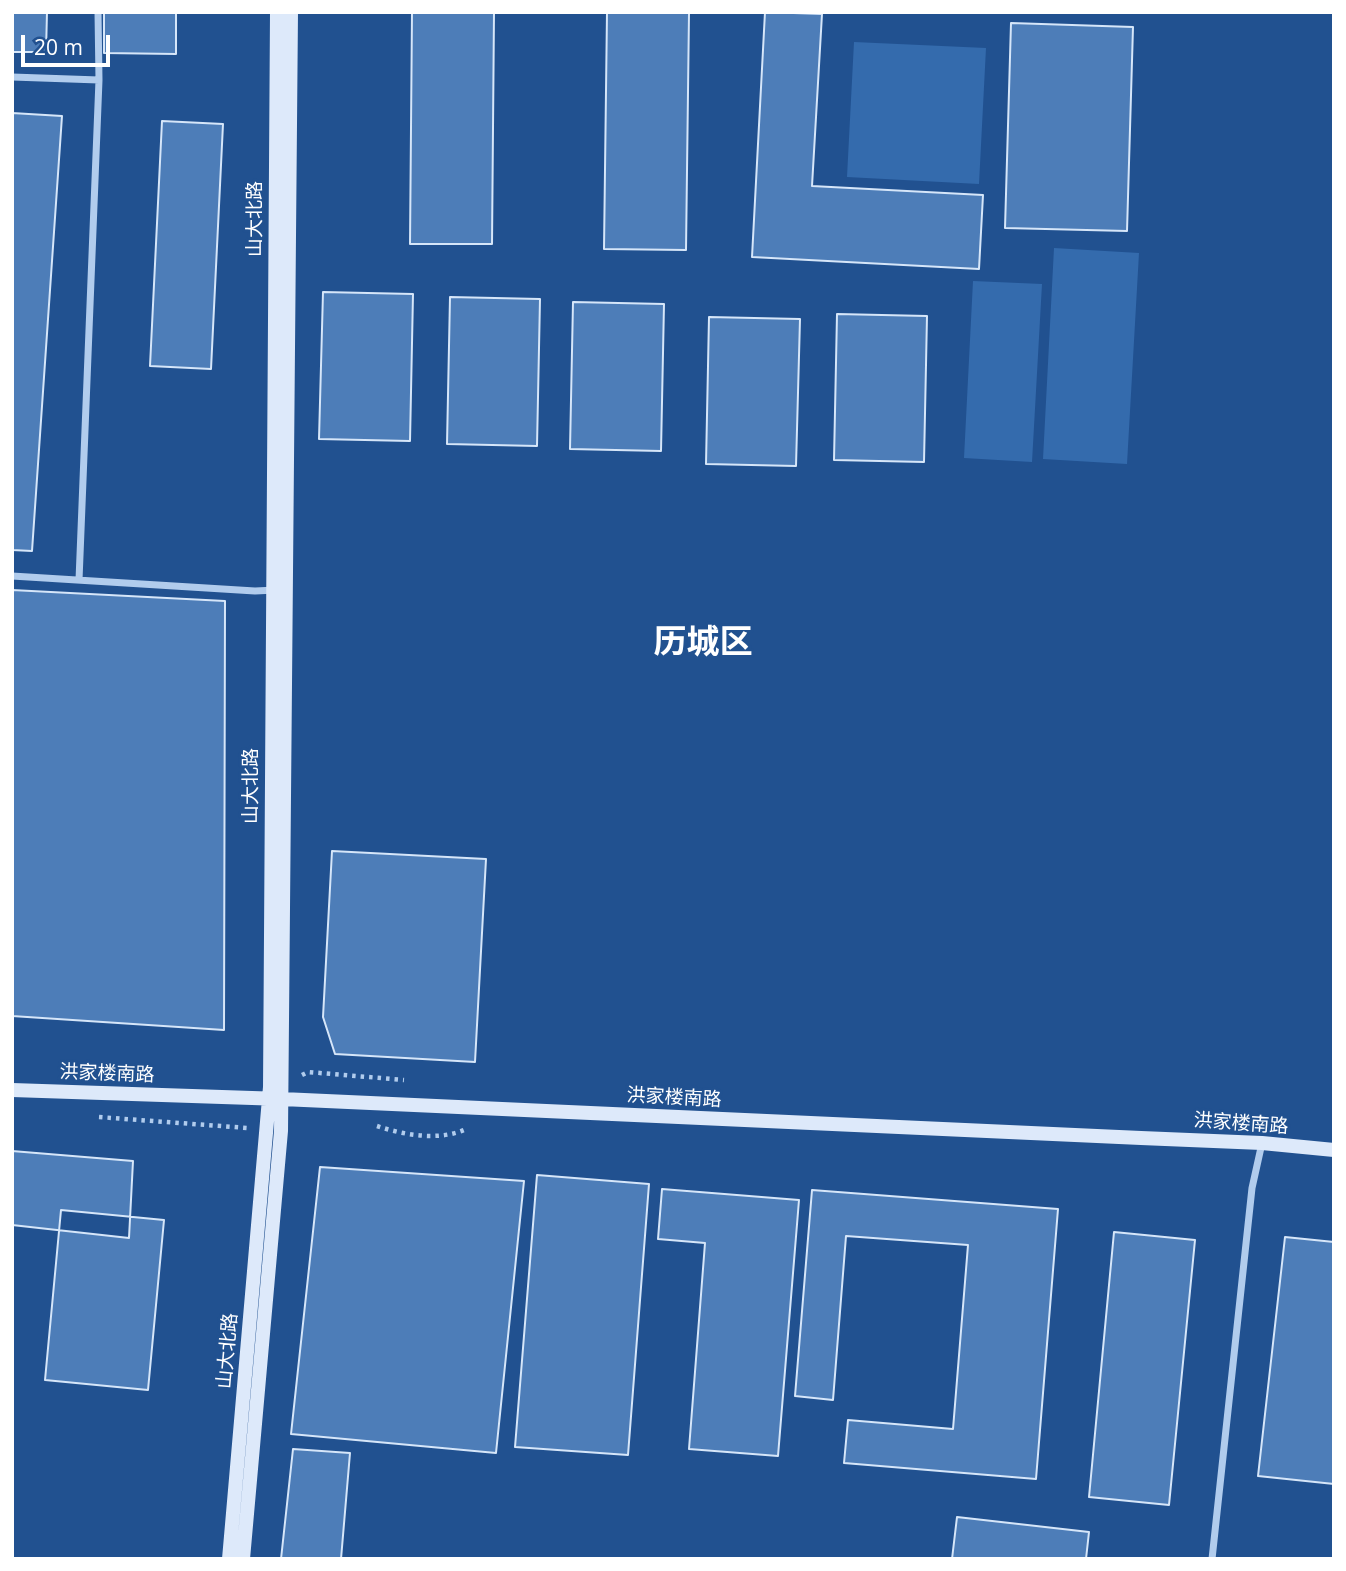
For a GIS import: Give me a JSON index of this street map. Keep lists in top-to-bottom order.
{
  "streets": {
    "main road": ["山大北路", "洪家楼南路"]
  },
  "crossings": [
    ["山大北路", "洪家楼南路"]
  ],
  "districts": ["历城区"],
  "scale_bar": "20 m"
}
